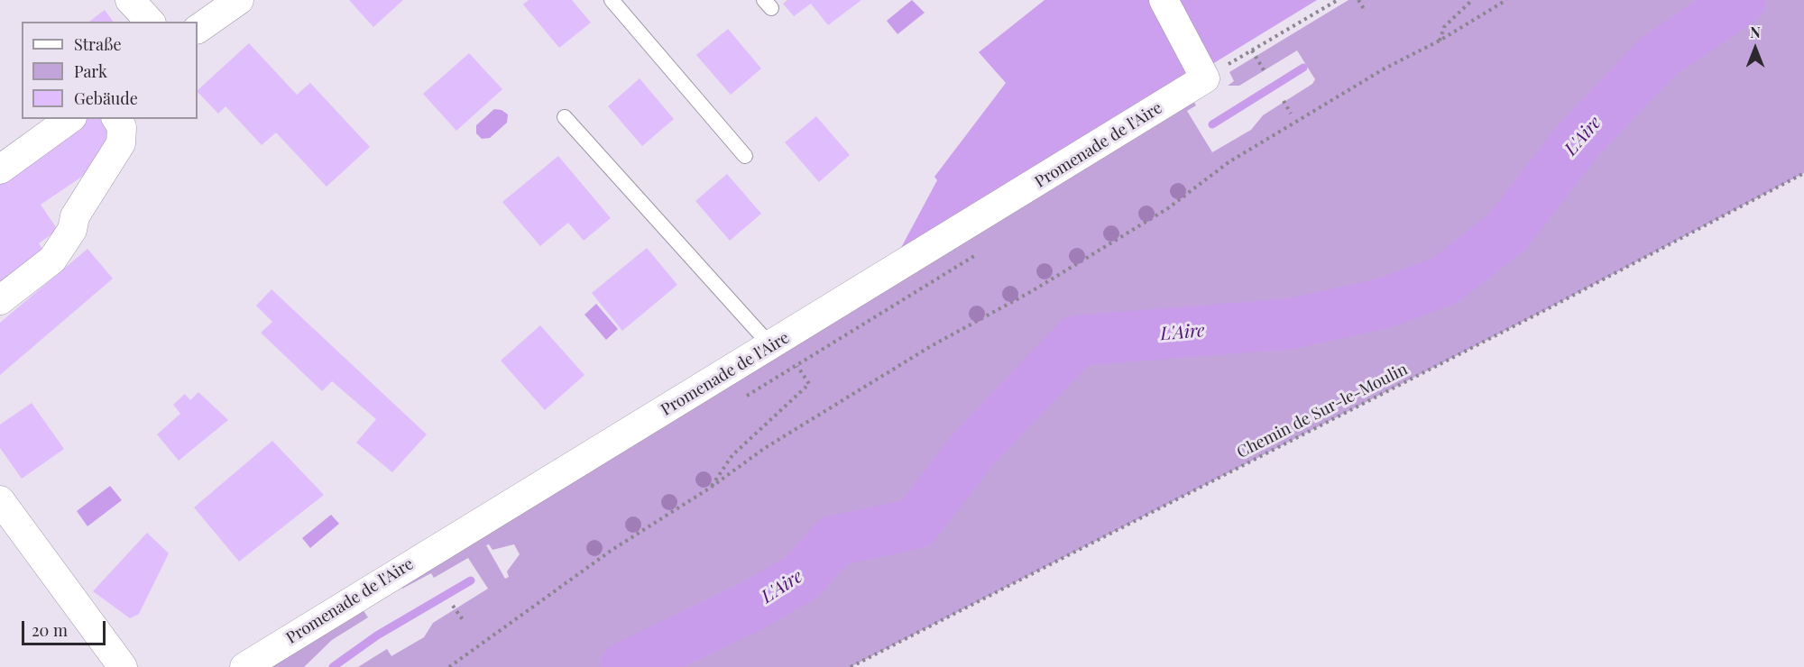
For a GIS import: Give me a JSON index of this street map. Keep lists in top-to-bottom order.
{
  "streets": {
    "street": ["Promenade de l'Aire"],
    "path": ["Chemin de Sur-le-Moulin"]
  },
  "water": ["L'Aire"],
  "legend": ["Straße", "Park", "Gebäude"],
  "scale_bar": "20 m",
  "north": "top"
}
